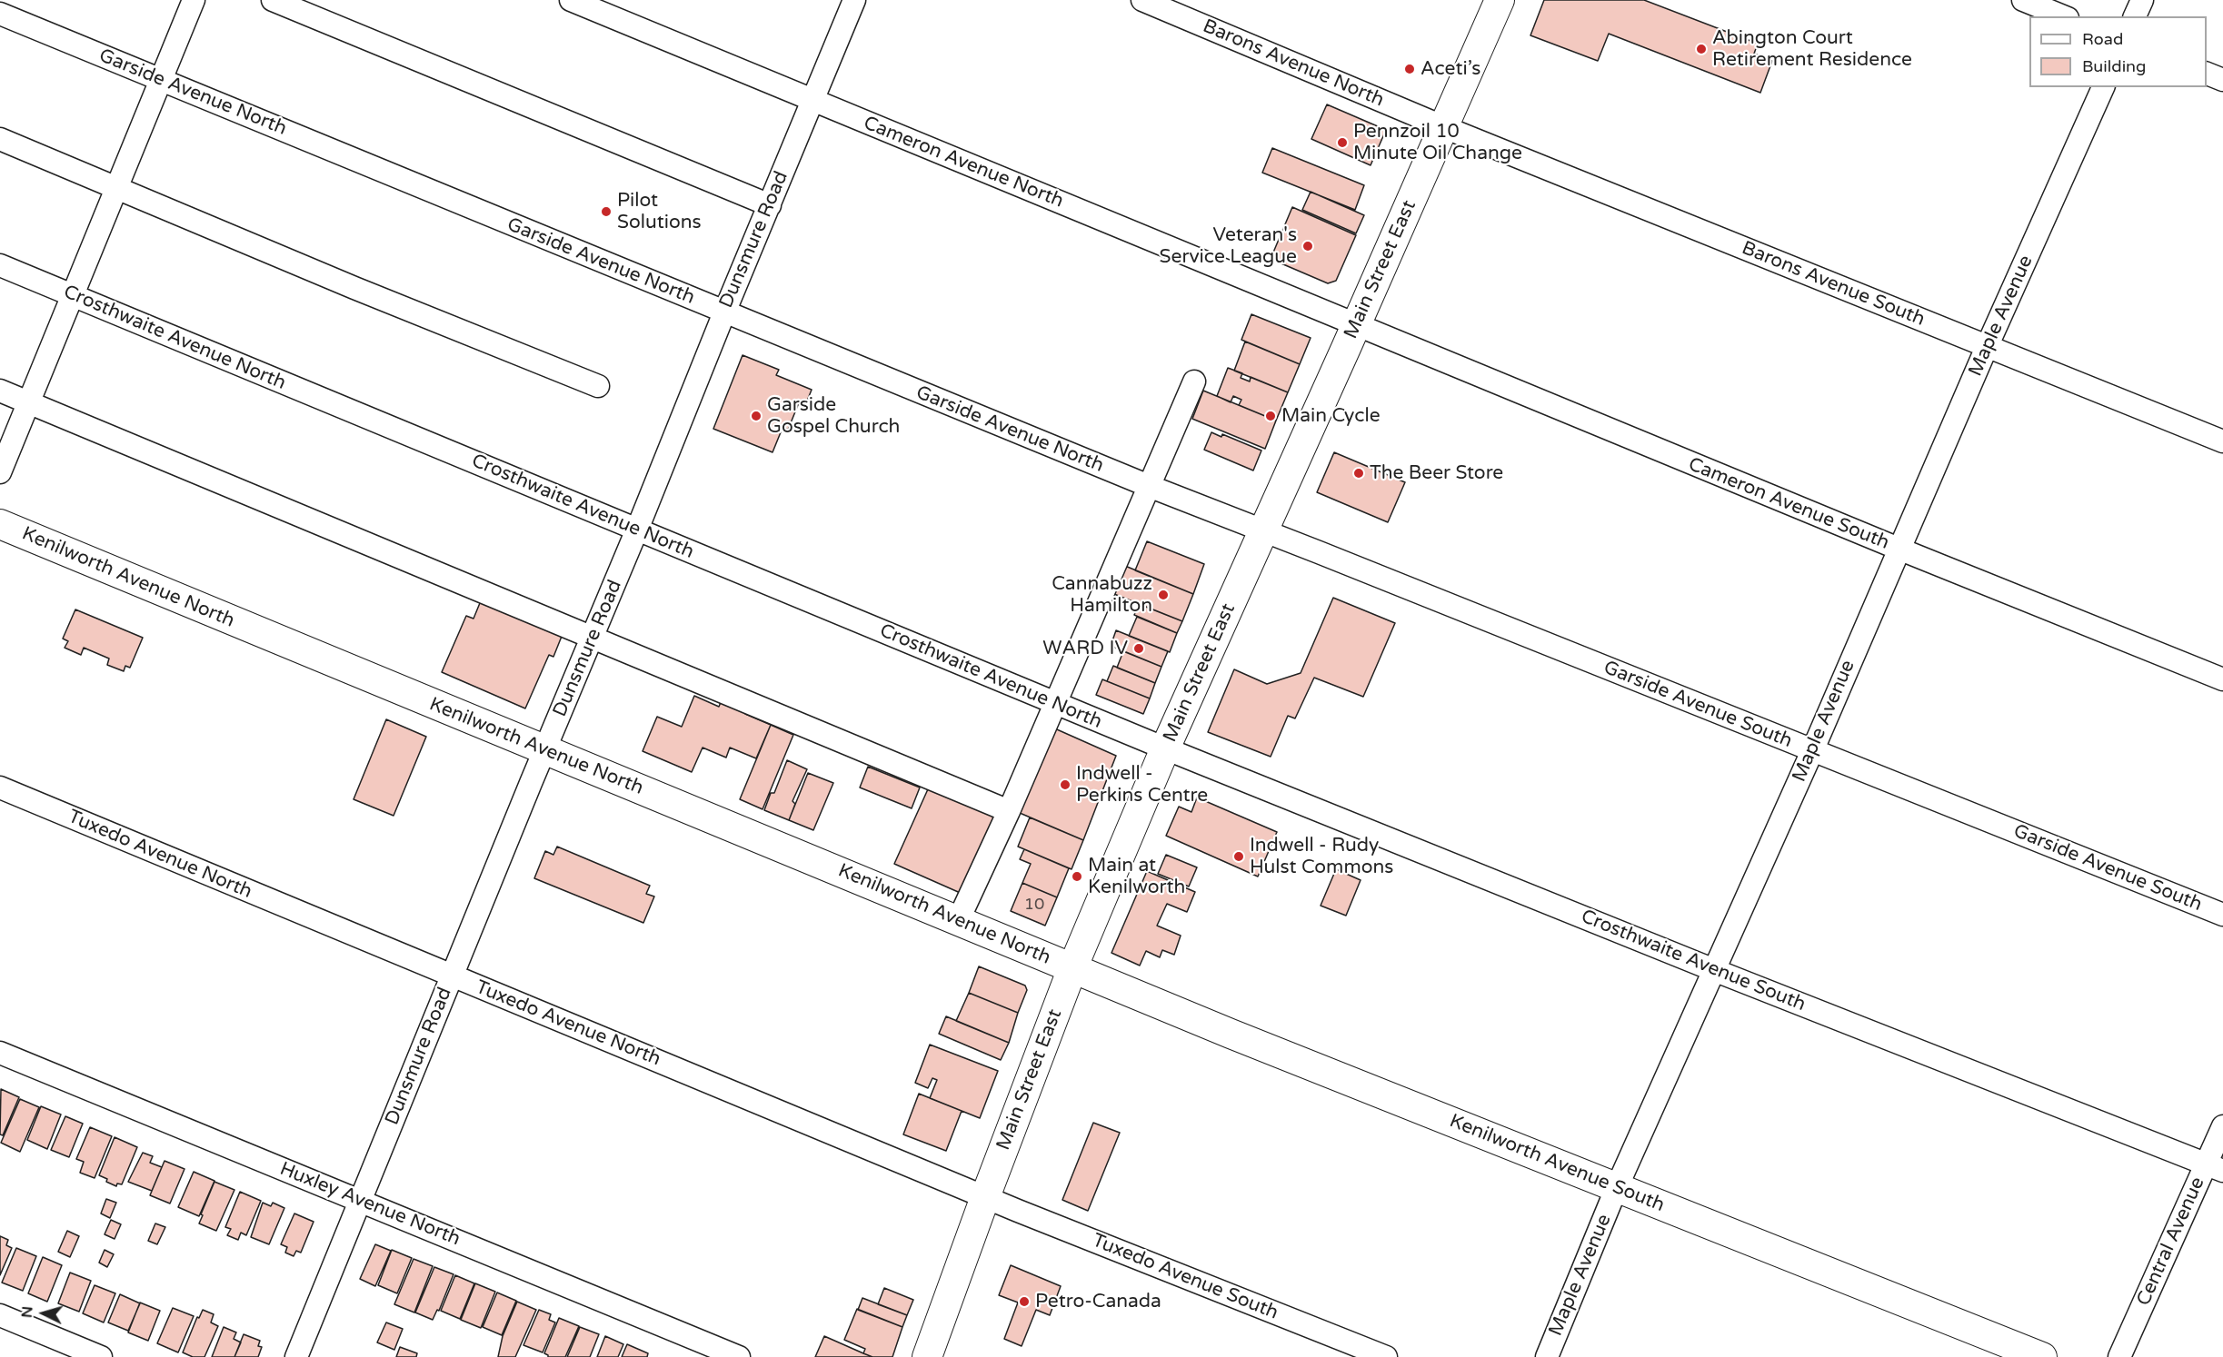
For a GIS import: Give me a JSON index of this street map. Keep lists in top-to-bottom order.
{
  "streets": {
    "main road": ["Main Street East", "Kenilworth Avenue North", "Kenilworth Avenue South"],
    "street": [
      "Barons Avenue North",
      "Garside Avenue North",
      "Cameron Avenue North",
      "Dunsmure Road",
      "Barons Avenue South",
      "Maple Avenue",
      "Crosthwaite Avenue North",
      "Cameron Avenue South",
      "Garside Avenue South",
      "Tuxedo Avenue North",
      "Crosthwaite Avenue South",
      "Huxley Avenue North",
      "Central Avenue",
      "Tuxedo Avenue South"
    ]
  },
  "crossings": [
    ["Barons Avenue North", "Main Street East"],
    ["Barons Avenue North", "Barons Avenue South"],
    ["Garside Avenue North", "Dunsmure Road"],
    ["Garside Avenue North", "Main Street East"],
    ["Garside Avenue North", "Garside Avenue South"],
    ["Cameron Avenue North", "Dunsmure Road"],
    ["Cameron Avenue North", "Main Street East"],
    ["Cameron Avenue North", "Cameron Avenue South"],
    ["Dunsmure Road", "Crosthwaite Avenue North"],
    ["Dunsmure Road", "Kenilworth Avenue North"],
    ["Dunsmure Road", "Tuxedo Avenue North"],
    ["Dunsmure Road", "Huxley Avenue North"],
    ["Main Street East", "Barons Avenue South"],
    ["Main Street East", "Crosthwaite Avenue North"],
    ["Main Street East", "Cameron Avenue South"],
    ["Main Street East", "Kenilworth Avenue North"],
    ["Main Street East", "Garside Avenue South"],
    ["Main Street East", "Tuxedo Avenue North"],
    ["Main Street East", "Crosthwaite Avenue South"],
    ["Main Street East", "Kenilworth Avenue South"],
    ["Main Street East", "Tuxedo Avenue South"],
    ["Barons Avenue South", "Maple Avenue"],
    ["Maple Avenue", "Cameron Avenue South"],
    ["Maple Avenue", "Garside Avenue South"],
    ["Maple Avenue", "Crosthwaite Avenue South"],
    ["Maple Avenue", "Kenilworth Avenue South"],
    ["Crosthwaite Avenue North", "Crosthwaite Avenue South"],
    ["Kenilworth Avenue North", "Kenilworth Avenue South"],
    ["Tuxedo Avenue North", "Tuxedo Avenue South"],
    ["Crosthwaite Avenue South", "Central Avenue"]
  ],
  "places": [
    "Abington Court Retirement Residence",
    "Aceti’s",
    "Pennzoil 10 Minute Oil Change",
    "Pilot Solutions",
    "Veteran's Service League",
    "Garside Gospel Church",
    "Main Cycle",
    "The Beer Store",
    "Cannabuzz Hamilton",
    "WARD IV",
    "Indwell - Perkins Centre",
    "Indwell - Rudy Hulst Commons",
    "Main at Kenilworth",
    "Petro-Canada"
  ],
  "house_numbers": ["10"],
  "legend": ["Road", "Building"],
  "north": "left"
}
